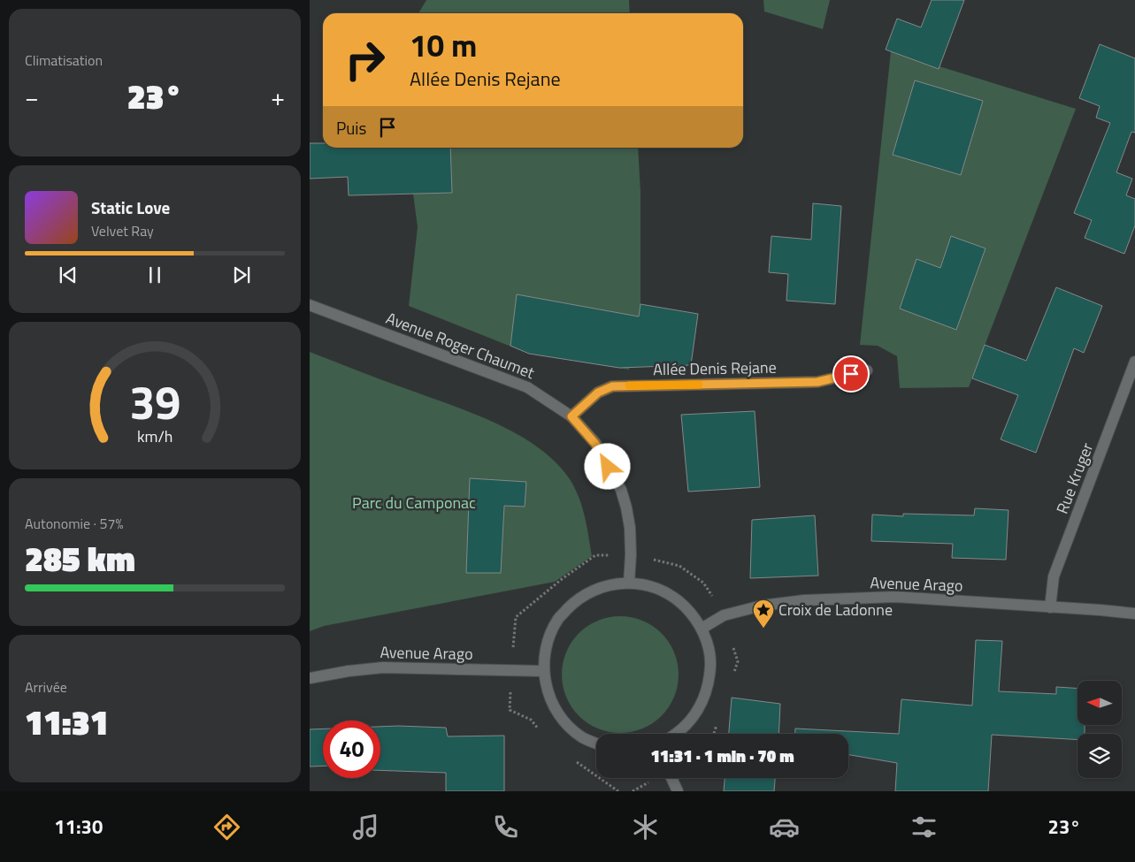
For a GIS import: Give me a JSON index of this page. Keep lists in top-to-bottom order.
{
  "streets": {
    "street": [
      "Avenue Roger Chaumet",
      "Allée Denis Rejane",
      "Rue Kruger",
      "Avenue Arago"
    ]
  },
  "crossings": [
    ["Avenue Roger Chaumet", "Allée Denis Rejane"],
    ["Rue Kruger", "Avenue Arago"]
  ],
  "parks": ["Parc du Camponac"],
  "places": {
    "place": ["Croix de Ladonne"]
  },
  "north": "left",
  "page": {
    "tile": [
      "Climatisation",
      ["Autonomie · 57%", "285 km"],
      ["Arrivée", "11:31"]
    ],
    "turn": ["10 m", "Allée Denis Rejane"],
    "heat": ["−", "23°", "+"],
    "then": "Puis",
    "song": ["Static Love", "Velvet Ray"],
    "limit": "40",
    "trip": "11:31 · 1 min · 70 m",
    "tabs": ["11:30", "23°"],
    "gauge": ["39", "km/h"]
  }
}
